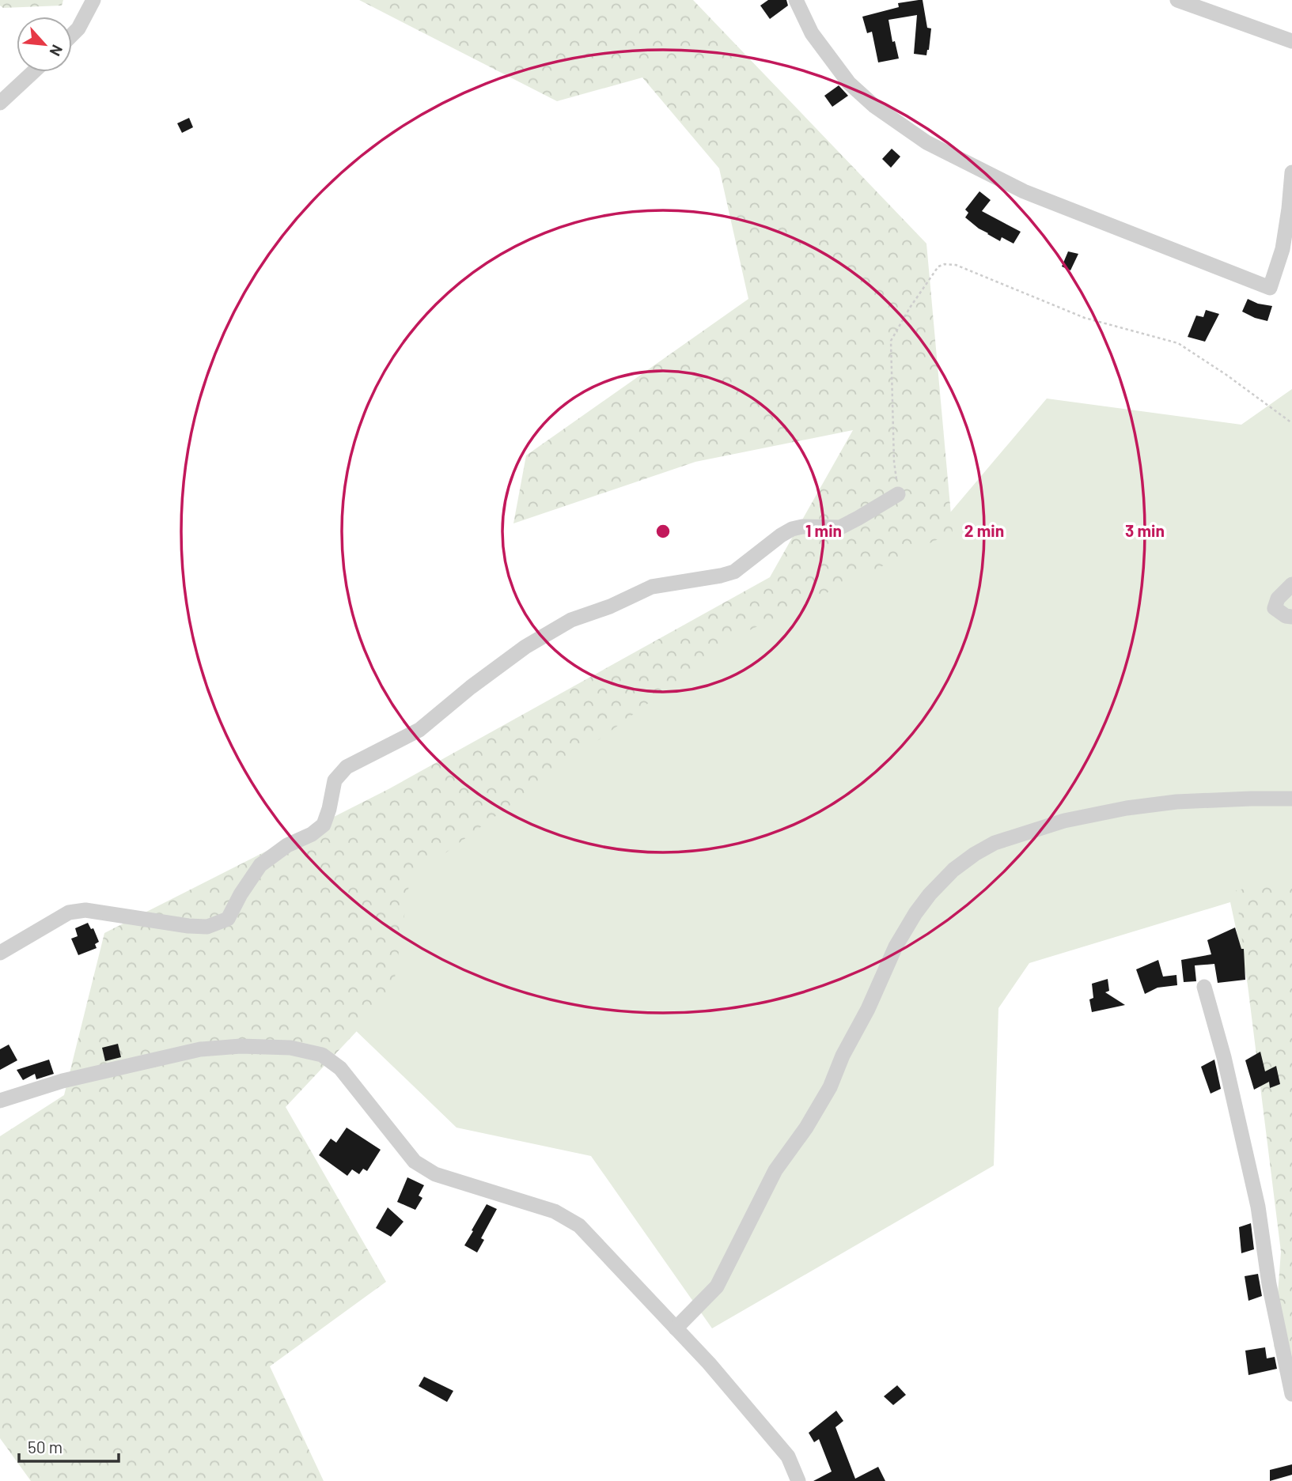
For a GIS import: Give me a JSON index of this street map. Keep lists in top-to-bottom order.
{
  "scale_bar": "50 m",
  "north": "bottom right",
  "rings": ["1 min", "2 min", "3 min"]
}
